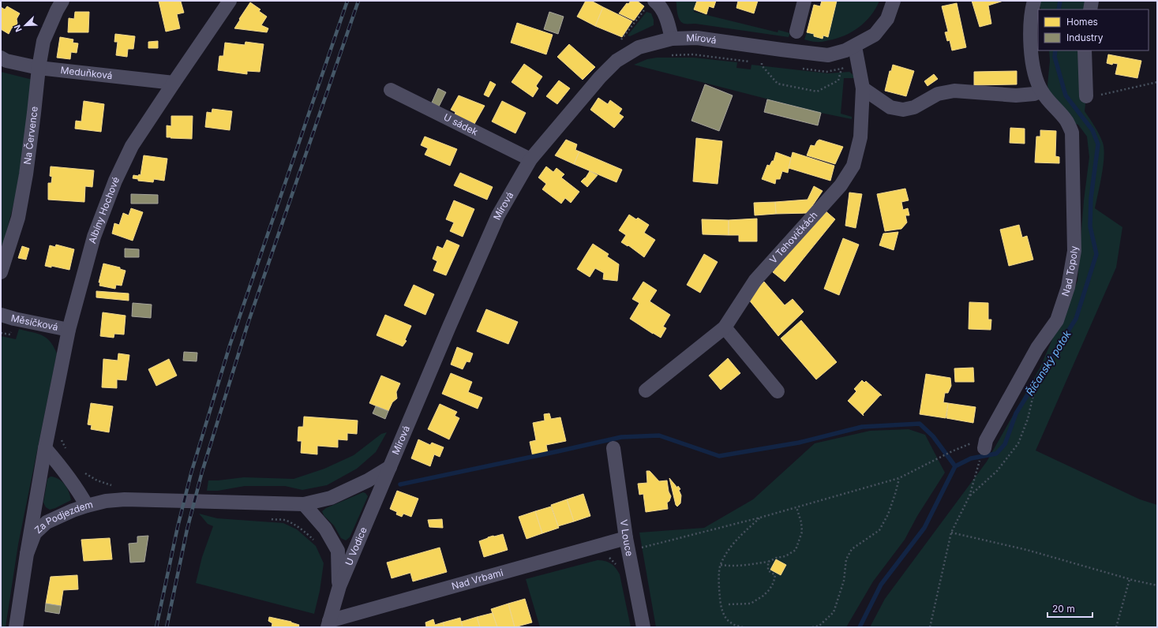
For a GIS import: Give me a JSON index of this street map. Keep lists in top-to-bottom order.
{
  "streets": {
    "street": [
      "Mírová",
      "Meduňková",
      "U sádek",
      "Na Července",
      "Albíny Hochové",
      "V Tehovičkách",
      "Nad Topoly",
      "Měsíčková",
      "Za Podjezdem",
      "V Louce",
      "U Vodice",
      "Nad Vrbami"
    ]
  },
  "crossings": [
    ["Mírová", "U sádek"],
    ["Mírová", "V Tehovičkách"],
    ["Mírová", "U Vodice"],
    ["Meduňková", "Na Července"],
    ["Meduňková", "Albíny Hochové"],
    ["Albíny Hochové", "Měsíčková"],
    ["Albíny Hochové", "Za Podjezdem"],
    ["V Louce", "Nad Vrbami"],
    ["U Vodice", "Nad Vrbami"]
  ],
  "water": ["Říčanský potok"],
  "legend": ["Homes", "Industry"],
  "scale_bar": "20 m",
  "north": "bottom left"
}
